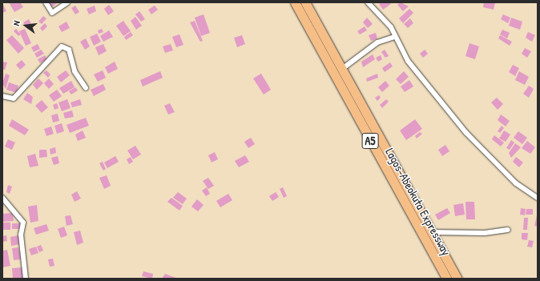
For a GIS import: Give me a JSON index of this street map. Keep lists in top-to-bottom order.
{
  "streets": {
    "highway": ["A5", "Lagos-Abeokuta Expressway"]
  },
  "north": "left"
}
